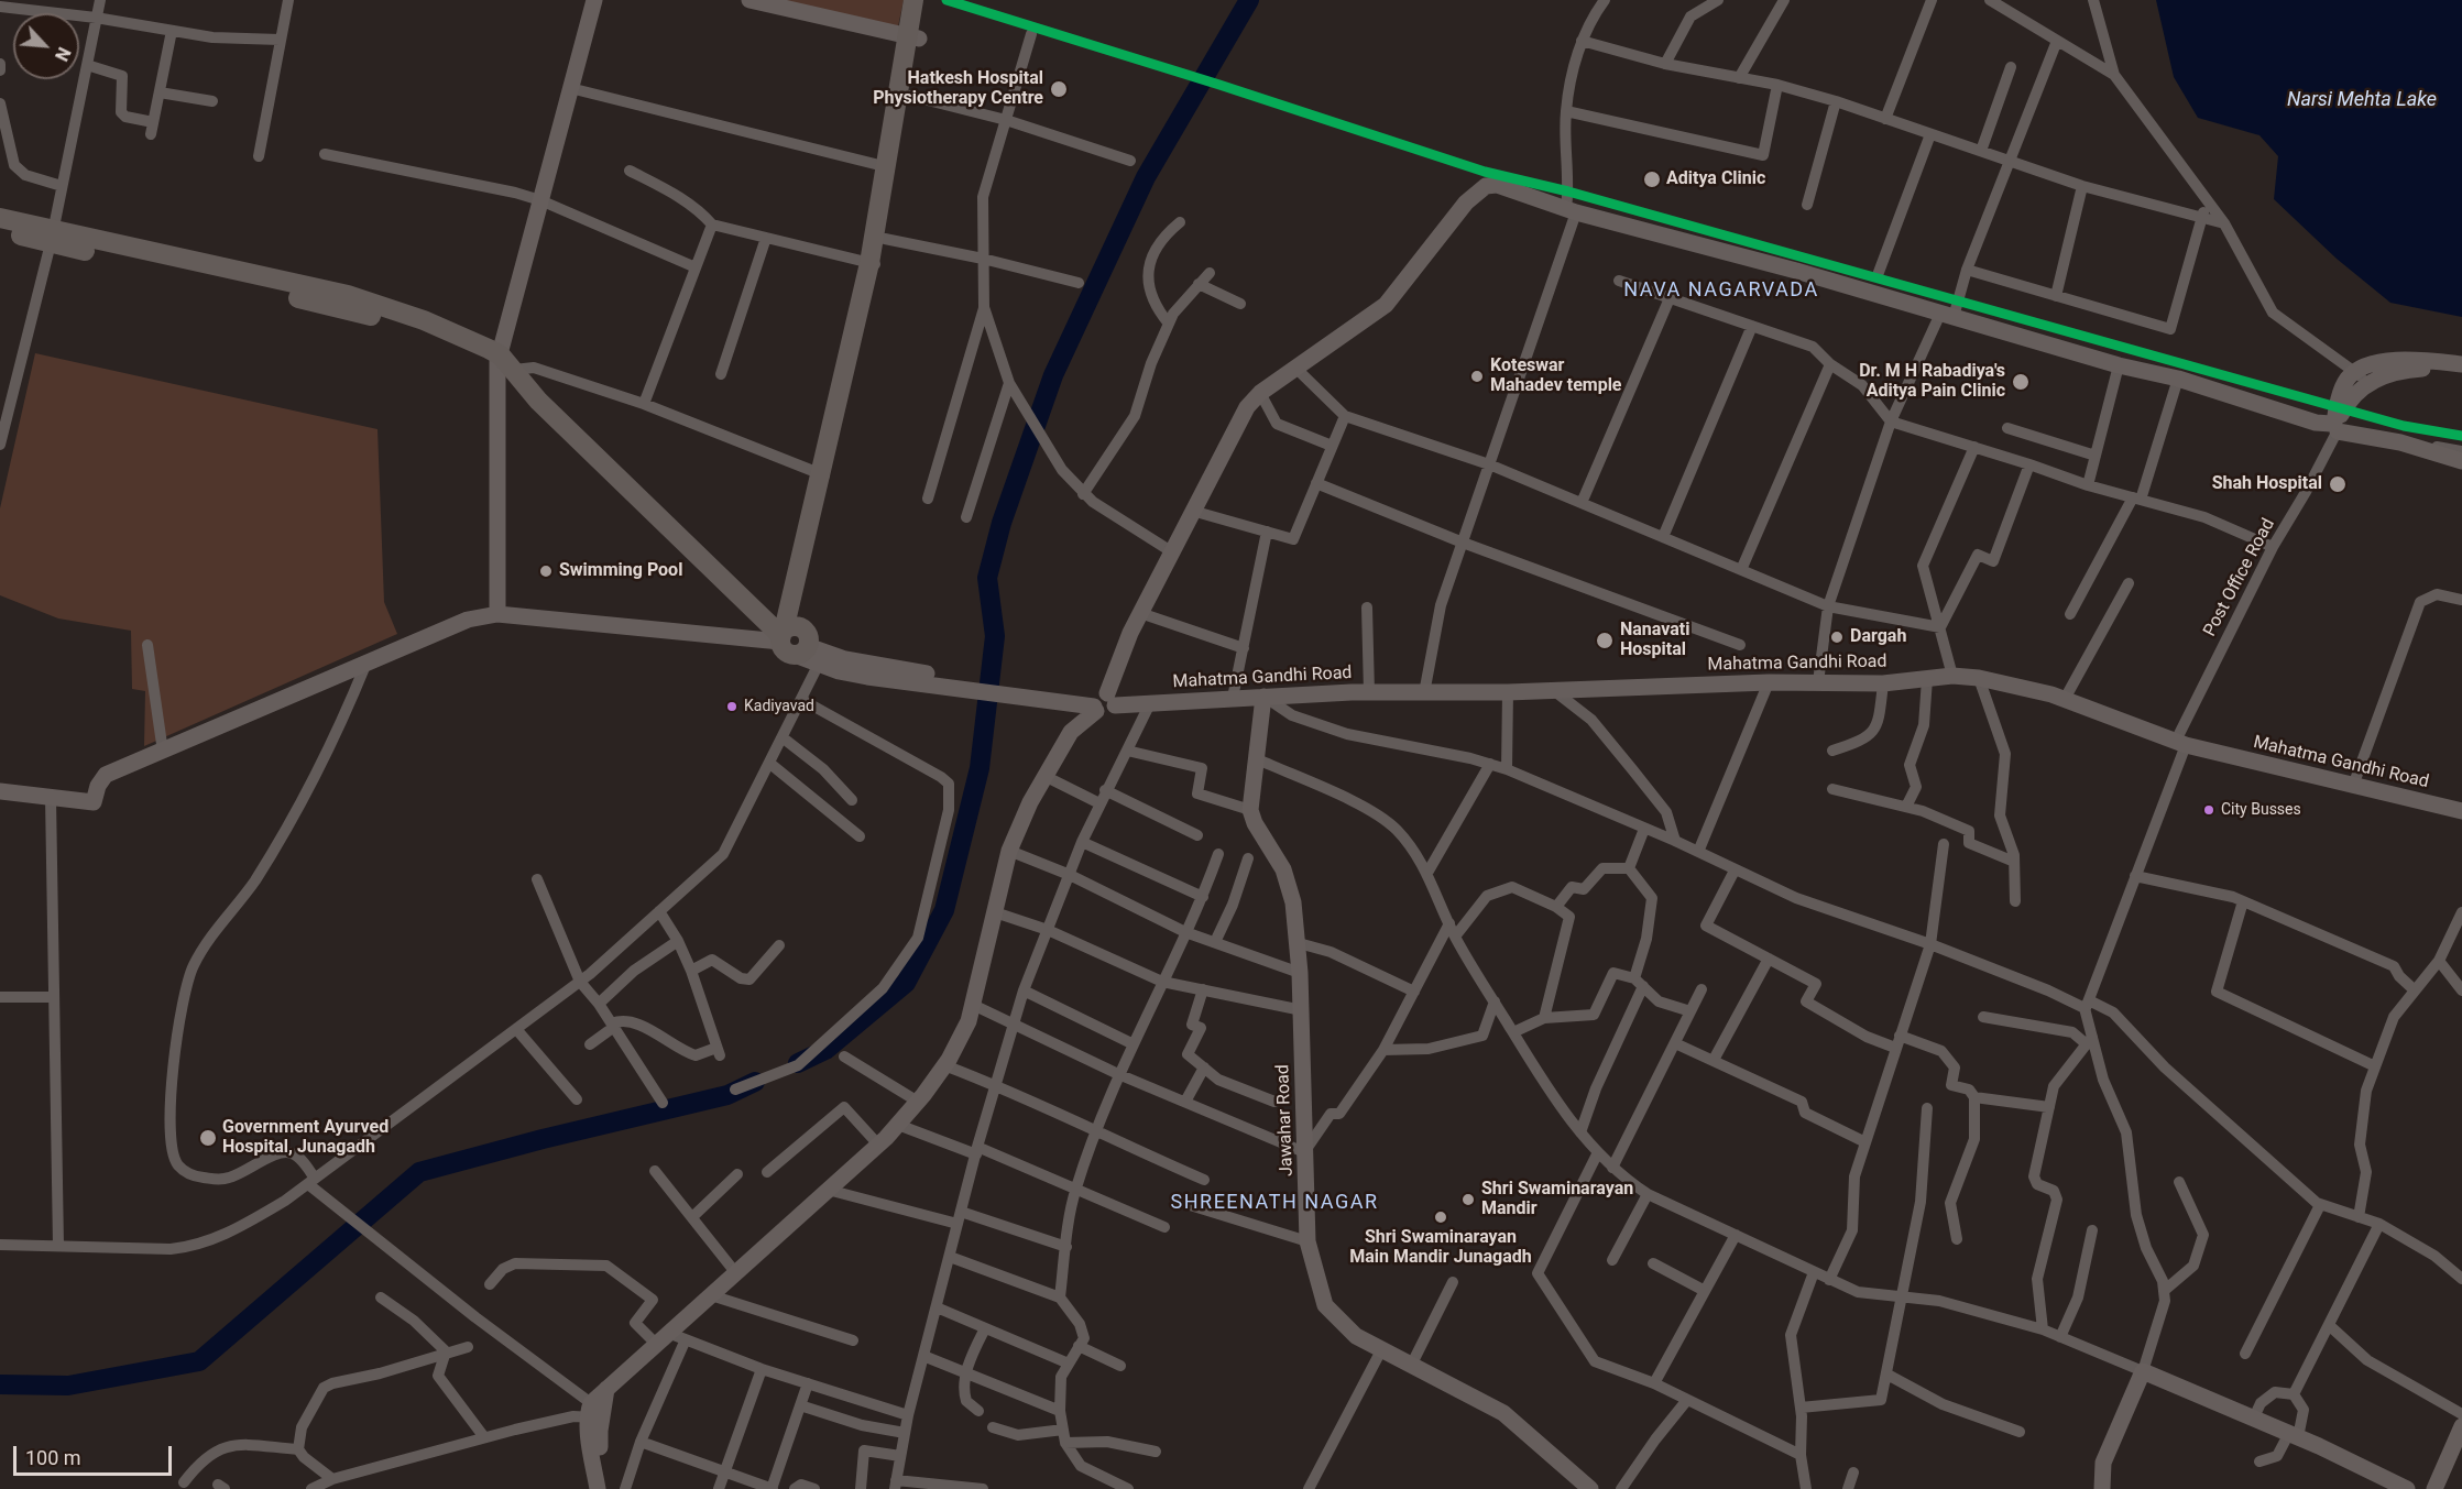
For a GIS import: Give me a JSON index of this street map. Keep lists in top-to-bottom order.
{
  "streets": {
    "street": ["Post Office Road", "Mahatma Gandhi Road", "Jawahar Road"]
  },
  "crossings": [
    ["Post Office Road", "Mahatma Gandhi Road"]
  ],
  "districts": ["NAVA NAGARVADA", "SHREENATH NAGAR"],
  "water": ["Narsi Mehta Lake"],
  "places": [
    "Hatkesh Hospital Physiotherapy Centre",
    "Aditya Clinic",
    "Koteswar Mahadev temple",
    "Dr. M H Rabadiya's Aditya Pain Clinic",
    "Shah Hospital",
    "Swimming Pool",
    "Dargah",
    "Nanavati Hospital",
    "Kadiyavad",
    "City Busses",
    "Government Ayurved Hospital, Junagadh",
    "Shri Swaminarayan Mandir",
    "Shri Swaminarayan Main Mandir Junagadh"
  ],
  "scale_bar": "100 m",
  "north": "bottom right"
}
